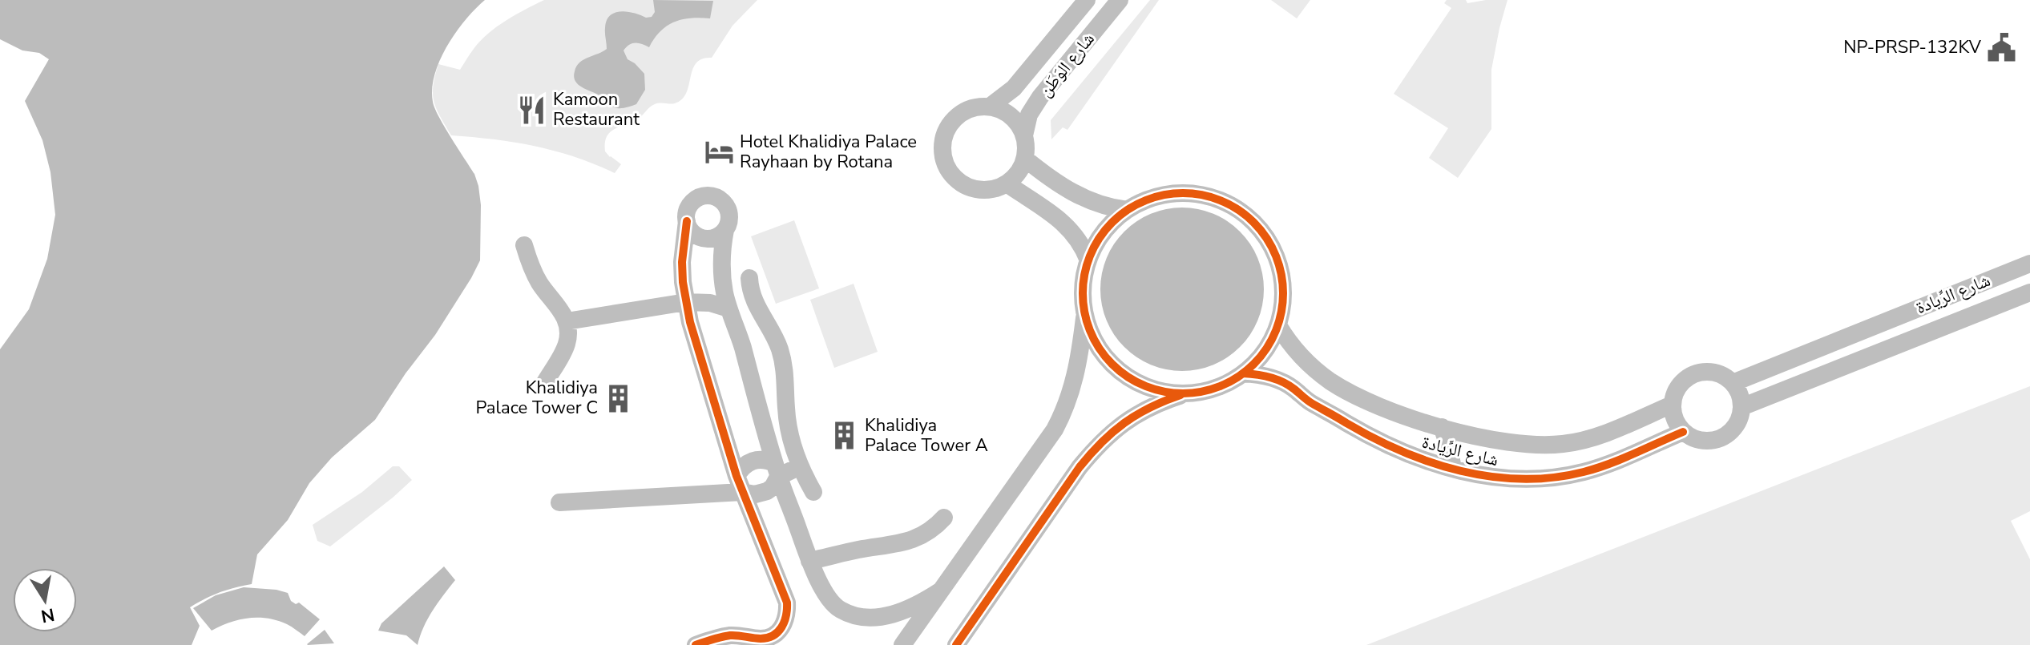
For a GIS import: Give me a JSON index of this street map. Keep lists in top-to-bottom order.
{
  "streets": {
    "street": ["شارع الوَطَن", "شارع الرِّيادة"]
  },
  "places": {
    "public building": ["NP-PRSP-132KV"],
    "restaurant": ["Kamoon Restaurant"],
    "hotel": ["Hotel Khalidiya Palace Rayhaan by Rotana"],
    "building": ["Khalidiya Palace Tower C", "Khalidiya Palace Tower A"]
  },
  "north": "bottom"
}
